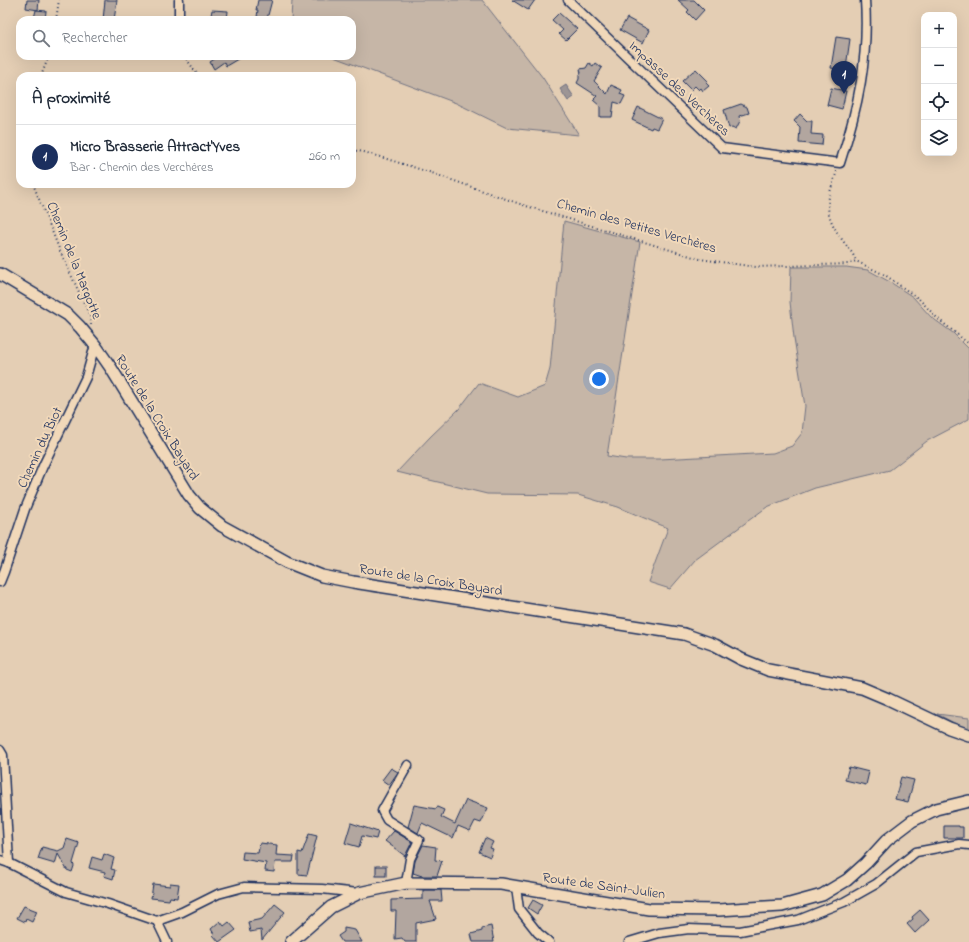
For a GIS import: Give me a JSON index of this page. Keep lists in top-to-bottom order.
{
  "streets": {
    "main road": ["Route de la Croix Bayard", "Route de Saint-Julien"],
    "street": ["Impasse des Verchères", "Chemin du Biot"],
    "path": ["Chemin des Petites Verchères", "Chemin de la Margotte"]
  },
  "crossings": [
    ["Chemin de la Margotte", "Route de la Croix Bayard"],
    ["Chemin de la Margotte", "Chemin du Biot"],
    ["Route de la Croix Bayard", "Chemin du Biot"]
  ],
  "page": {
    "map_buttons": ["+", "−"],
    "search": "Rechercher",
    "pins": "1",
    "heading": "À proximité",
    "list": [
      {
        "mark": "1",
        "name": "Micro Brasserie Attract'Yves",
        "note": "Bar · Chemin des Verchères",
        "value": "260 m"
      }
    ]
  }
}
